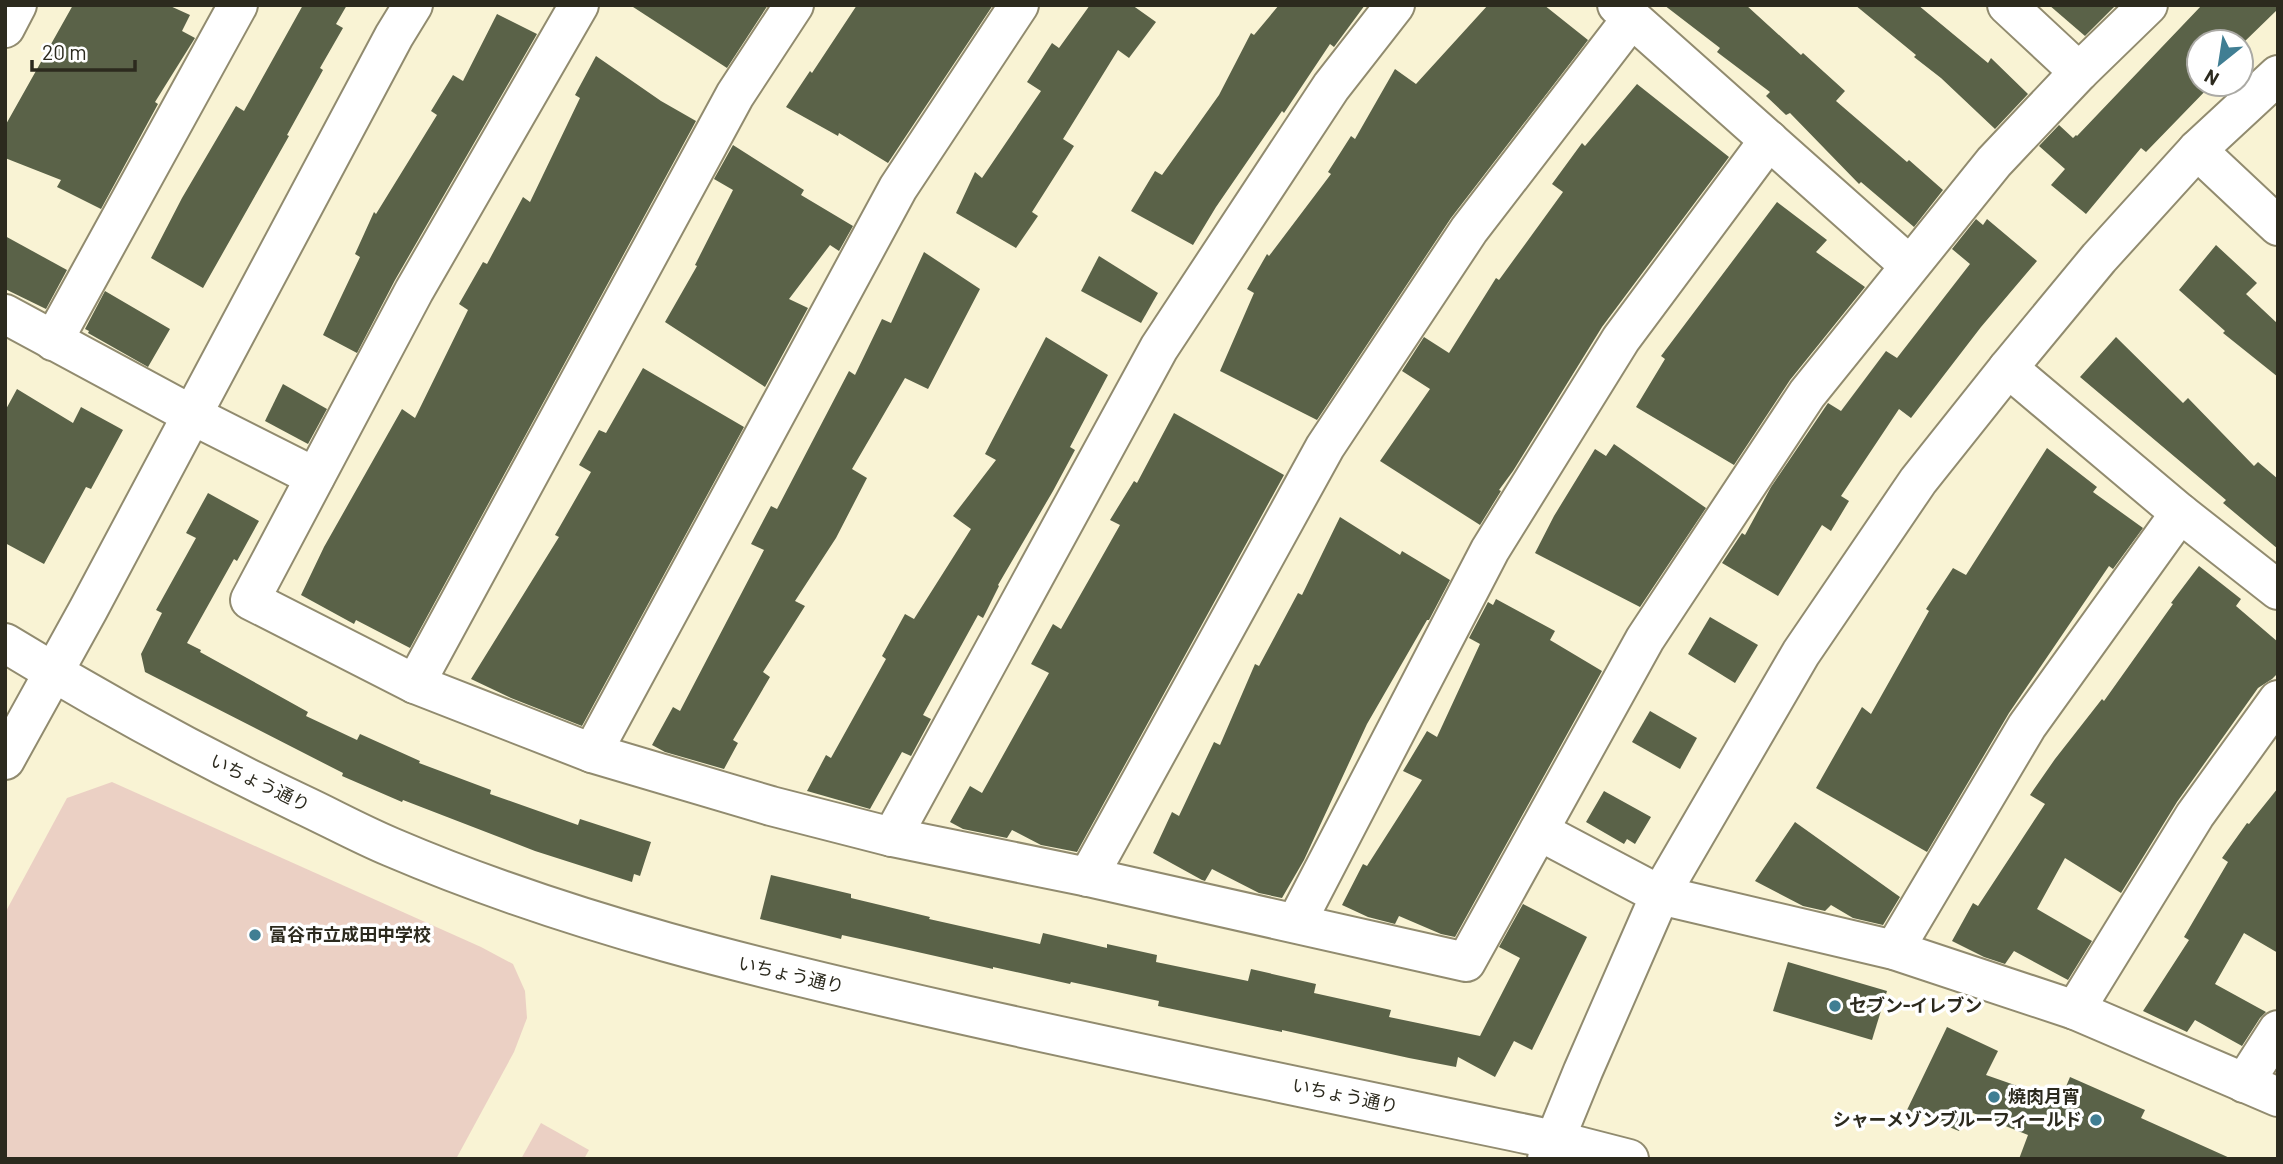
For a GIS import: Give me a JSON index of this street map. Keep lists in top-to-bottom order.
{
  "streets": {
    "street": ["いちょう通り"]
  },
  "places": [
    "富谷市立成田中学校",
    "セブン-イレブン",
    "焼肉月宵",
    "シャーメゾンブルーフィールド"
  ],
  "scale_bar": "20 m",
  "north": "bottom left"
}
